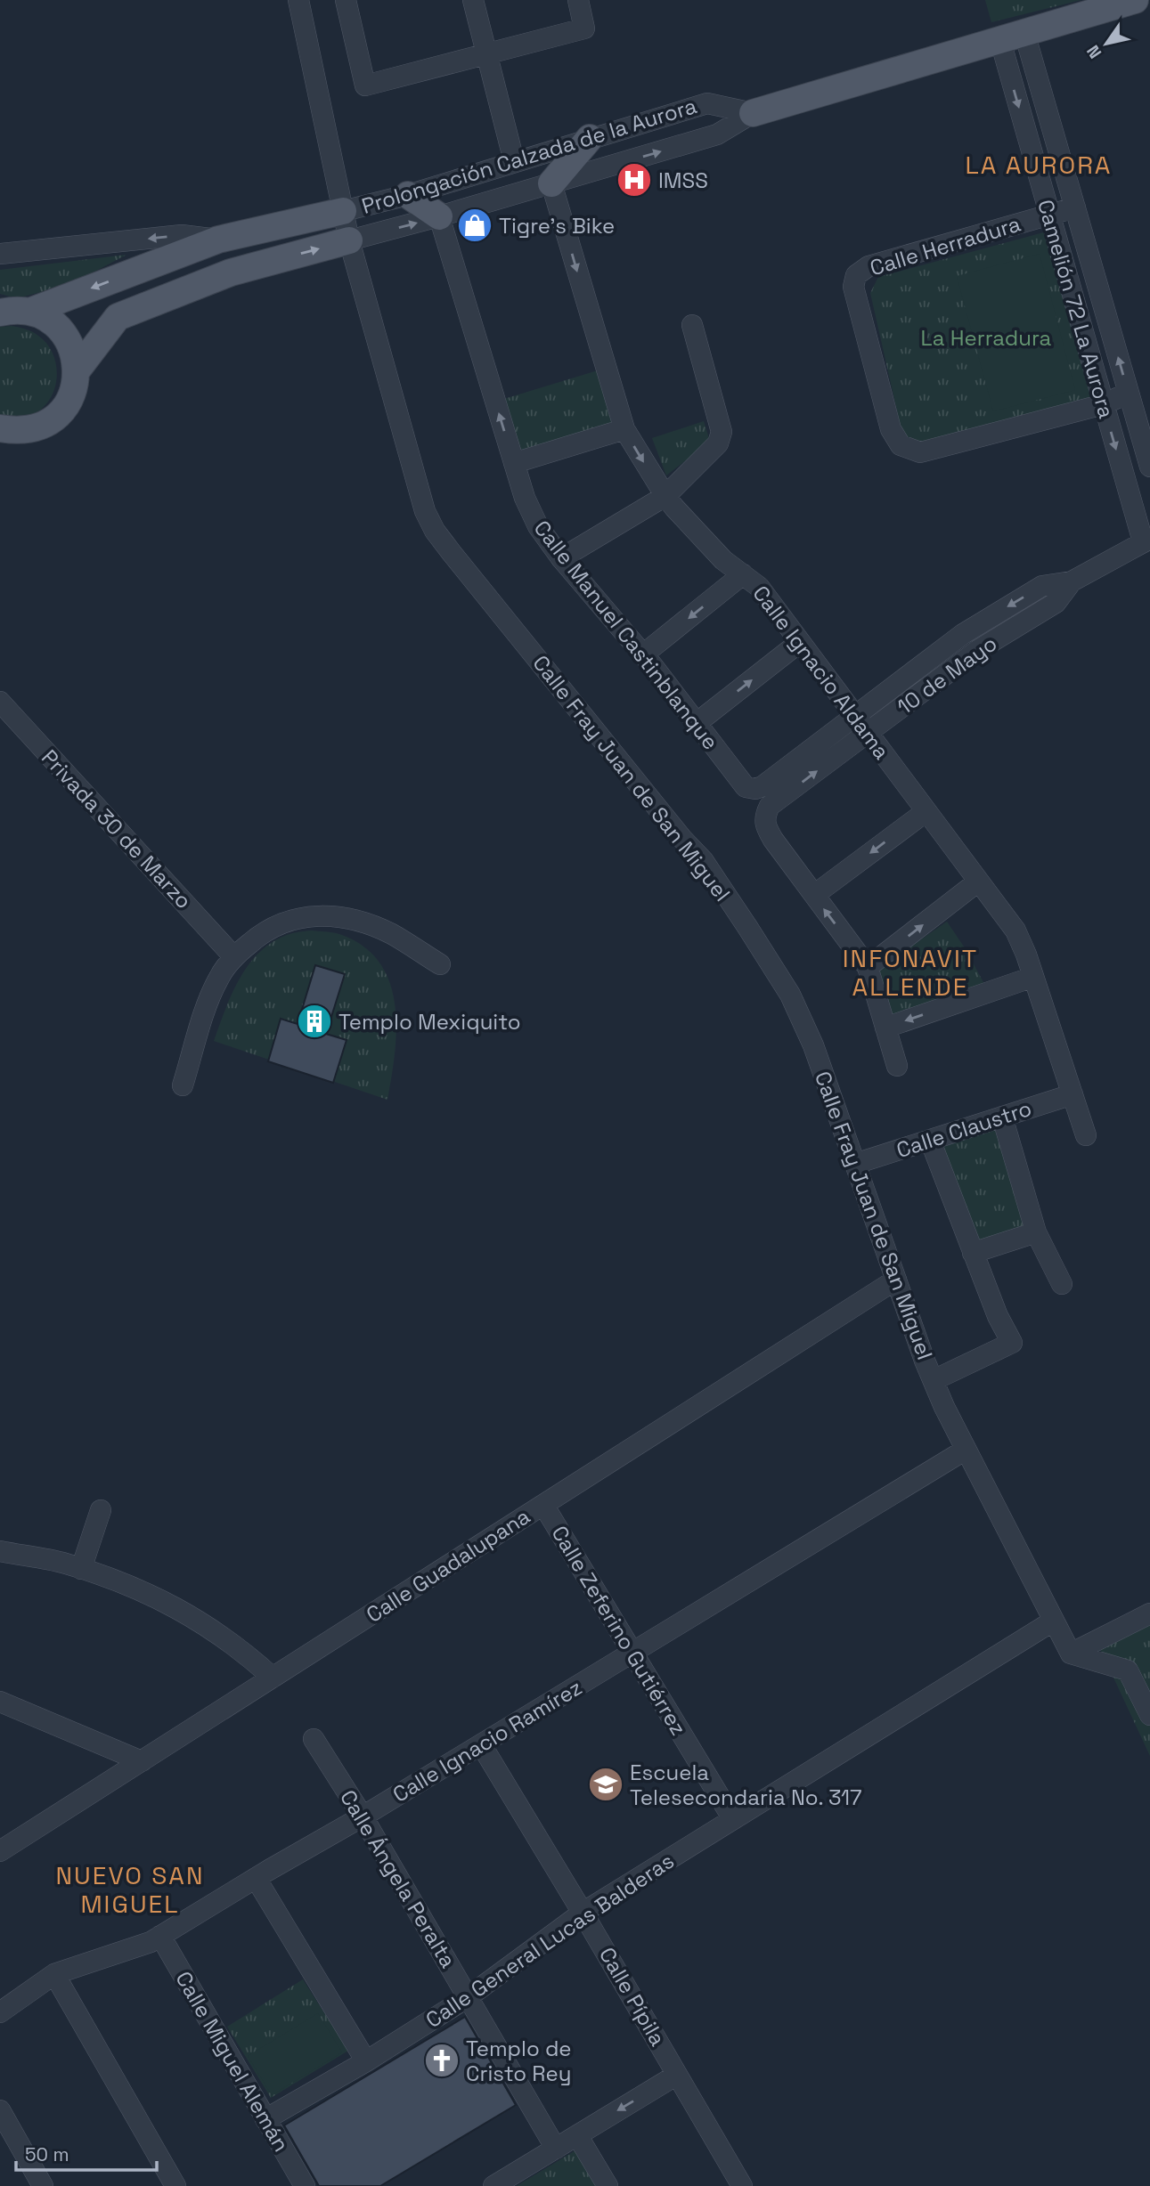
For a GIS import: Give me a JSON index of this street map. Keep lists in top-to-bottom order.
{
  "streets": {
    "main road": ["Prolongación Calzada de la Aurora"],
    "street": [
      "Calle Herradura",
      "Camelión 72 La Aurora",
      "Calle Manuel Castinblanque",
      "Calle Ignacio Aldama",
      "10 de Mayo",
      "Calle Fray Juan de San Miguel",
      "Privada 30 de Marzo",
      "Calle Claustro",
      "Calle Guadalupana",
      "Calle Zeferino Gutiérrez",
      "Calle Ignacio Ramírez",
      "Calle Ángela Peralta",
      "Calle General Lucas Balderas",
      "Calle Pípila",
      "Calle Miguel Alemán"
    ]
  },
  "crossings": [
    ["Prolongación Calzada de la Aurora", "Camelión 72 La Aurora"],
    ["Prolongación Calzada de la Aurora", "Calle Manuel Castinblanque"],
    ["Prolongación Calzada de la Aurora", "Calle Ignacio Aldama"],
    ["Prolongación Calzada de la Aurora", "Calle Fray Juan de San Miguel"],
    ["Calle Herradura", "Camelión 72 La Aurora"],
    ["Camelión 72 La Aurora", "10 de Mayo"],
    ["Calle Manuel Castinblanque", "10 de Mayo"],
    ["Calle Ignacio Aldama", "10 de Mayo"],
    ["Calle Ignacio Aldama", "Calle Claustro"],
    ["Calle Fray Juan de San Miguel", "Calle Claustro"],
    ["Calle Fray Juan de San Miguel", "Calle Guadalupana"],
    ["Calle Fray Juan de San Miguel", "Calle Ignacio Ramírez"],
    ["Calle Fray Juan de San Miguel", "Calle General Lucas Balderas"],
    ["Calle Guadalupana", "Calle Zeferino Gutiérrez"],
    ["Calle Zeferino Gutiérrez", "Calle Ignacio Ramírez"],
    ["Calle Zeferino Gutiérrez", "Calle General Lucas Balderas"],
    ["Calle Ignacio Ramírez", "Calle Ángela Peralta"],
    ["Calle Ignacio Ramírez", "Calle Pípila"],
    ["Calle Ignacio Ramírez", "Calle Miguel Alemán"],
    ["Calle Ángela Peralta", "Calle General Lucas Balderas"],
    ["Calle General Lucas Balderas", "Calle Pípila"],
    ["Calle General Lucas Balderas", "Calle Miguel Alemán"]
  ],
  "one_way": ["Calle Manuel Castinblanque"],
  "districts": ["LA AURORA", "INFONAVIT ALLENDE", "NUEVO SAN MIGUEL"],
  "parks": ["La Herradura"],
  "places": {
    "hospital": ["IMSS"],
    "shop": ["Tigre's Bike"],
    "building": ["Templo Mexiquito"],
    "school or university": ["Escuela Telesecondaria No. 317"],
    "church": ["Templo de Cristo Rey"]
  },
  "scale_bar": "50 m",
  "north": "bottom left"
}
